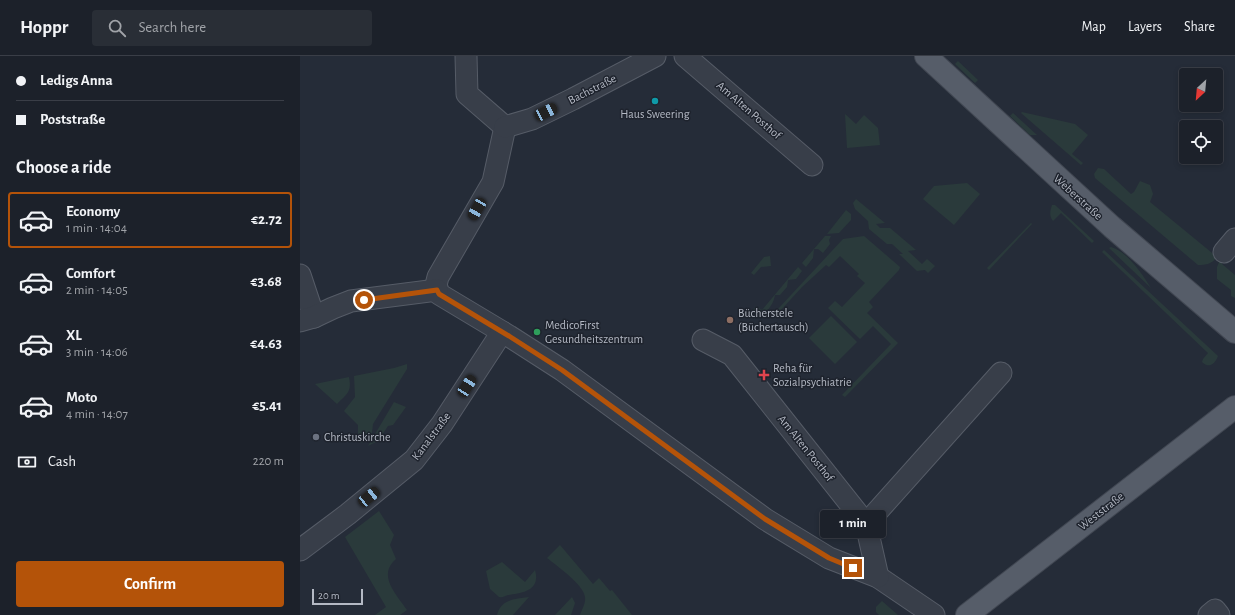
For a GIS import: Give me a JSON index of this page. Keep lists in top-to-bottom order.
{
  "streets": {
    "main road": ["Weberstraße", "Weststraße"],
    "street": ["Bachstraße", "Am Alten Posthof", "Kanalstraße"]
  },
  "places": {
    "other": [
      "Haus Sweering",
      "Bücherstele (Büchertausch)",
      "MedicoFirst Gesundheitszentrum",
      "Christuskirche"
    ],
    "health": ["Reha für Sozialpsychiatrie"]
  },
  "scale_bar": "20 m",
  "north": "bottom left",
  "page": {
    "header": "Hoppr",
    "search": "Search here",
    "nav": ["Map", "Layers", "Share"],
    "banner": ["Ledigs Anna", "Poststraße"],
    "heading": "Choose a ride",
    "list": [
      {
        "name": "Economy",
        "note": "1 min · 14:04",
        "value": "€2.72"
      },
      {
        "name": "Comfort",
        "note": "2 min · 14:05",
        "value": "€3.68"
      },
      {
        "name": "XL",
        "note": "3 min · 14:06",
        "value": "€4.63"
      },
      {
        "name": "Moto",
        "note": "4 min · 14:07",
        "value": "€5.41"
      }
    ],
    "pay": ["Cash", "220 m"],
    "bubble": "1 min",
    "buttons": "Confirm",
    "scale": "20 m"
  }
}
